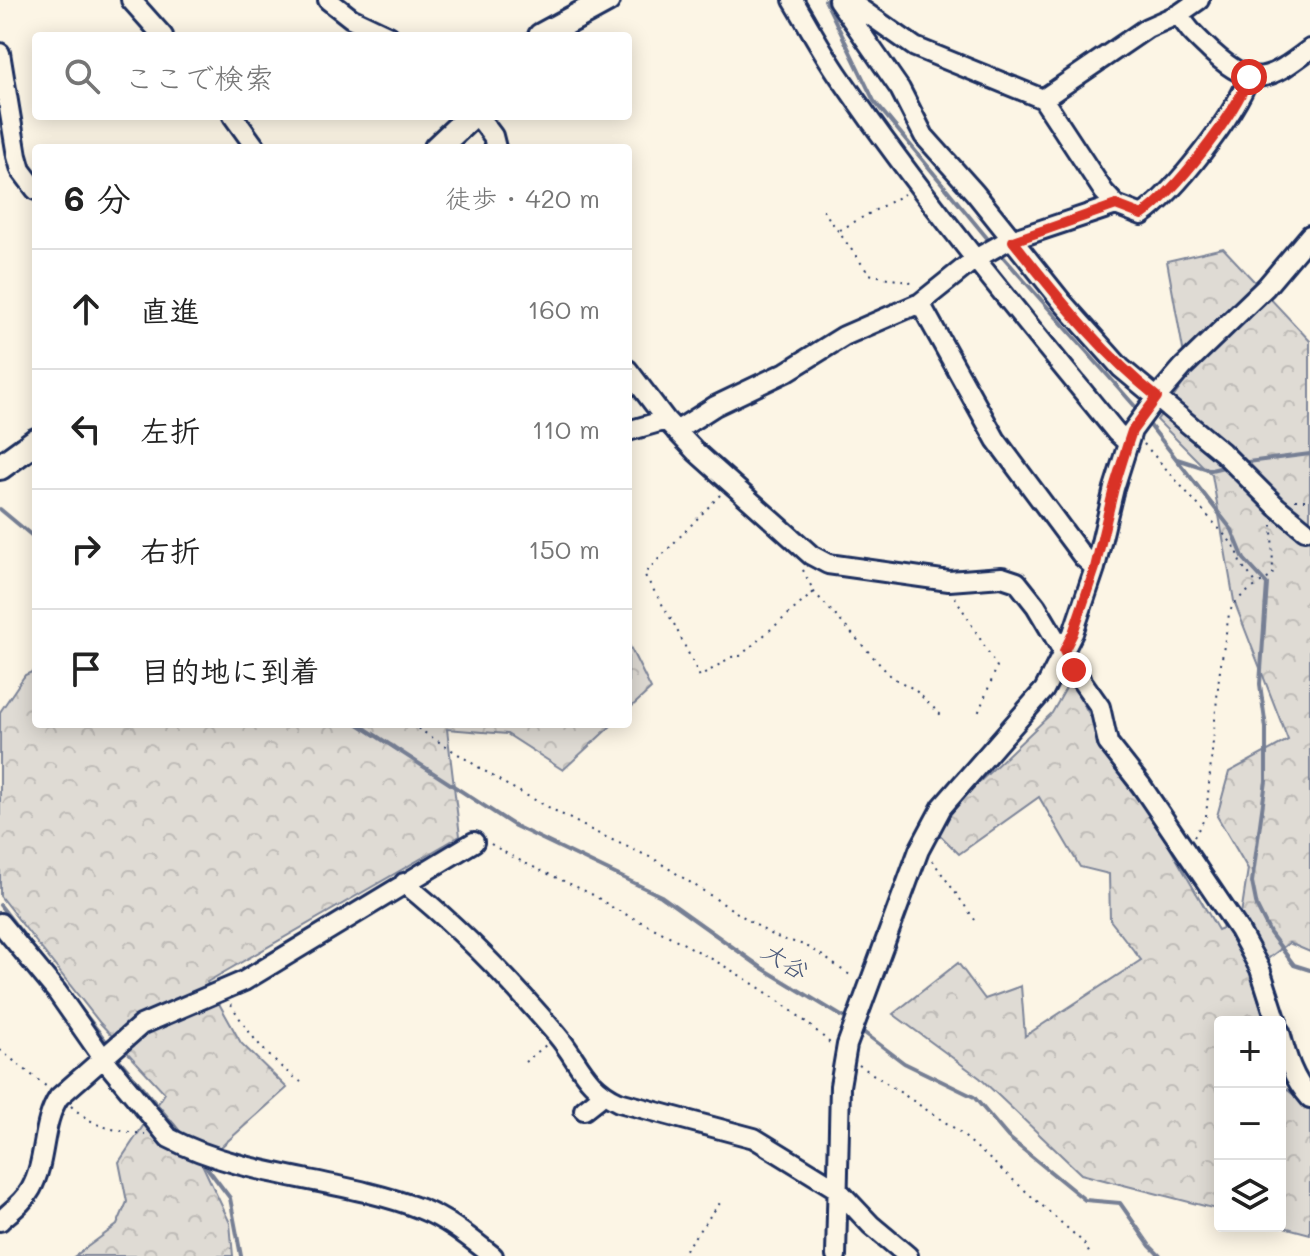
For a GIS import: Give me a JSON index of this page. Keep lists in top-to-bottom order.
{
  "water": ["大谷"],
  "page": {
    "search": "ここで検索",
    "heading": ["6 分", "徒歩 · 420 m"],
    "list": [
      ["直進", "160 m"],
      ["左折", "110 m"],
      ["右折", "150 m"],
      "目的地に到着"
    ],
    "map_buttons": ["+", "−"]
  }
}
